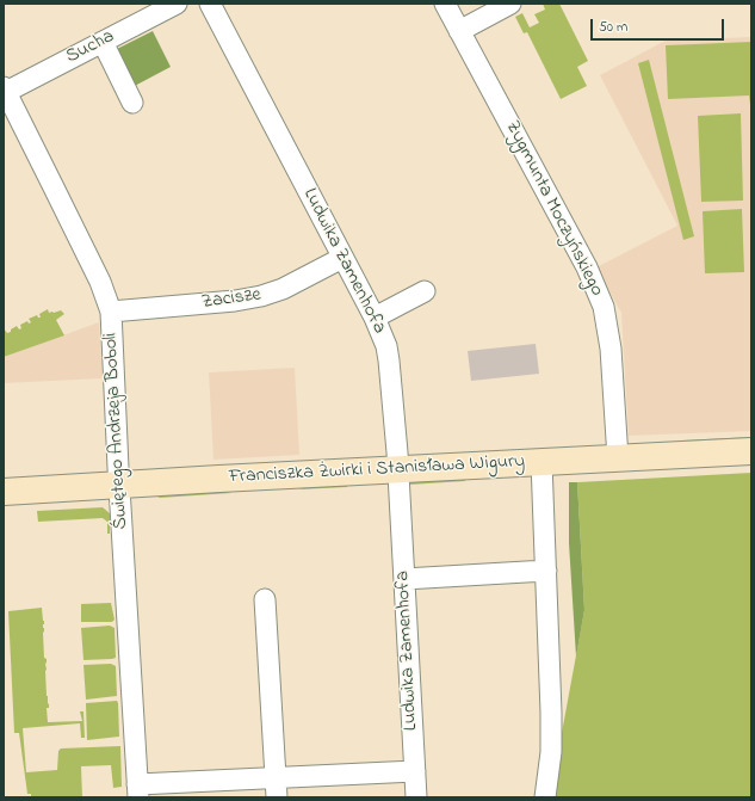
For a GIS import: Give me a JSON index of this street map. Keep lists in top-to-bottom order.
{
  "streets": {
    "street": [
      "Sucha",
      "Zygmunta Moczyńskiego",
      "Ludwika Zamenhofa",
      "Zacisze",
      "Świętego Andrzeja Boboli",
      "Franciszka Żwirki i Stanisława Wigury"
    ]
  },
  "crossings": [
    ["Sucha", "Świętego Andrzeja Boboli"],
    ["Zygmunta Moczyńskiego", "Franciszka Żwirki i Stanisława Wigury"],
    ["Ludwika Zamenhofa", "Zacisze"],
    ["Ludwika Zamenhofa", "Franciszka Żwirki i Stanisława Wigury"],
    ["Zacisze", "Świętego Andrzeja Boboli"],
    ["Świętego Andrzeja Boboli", "Franciszka Żwirki i Stanisława Wigury"]
  ],
  "scale_bar": "50 m"
}
